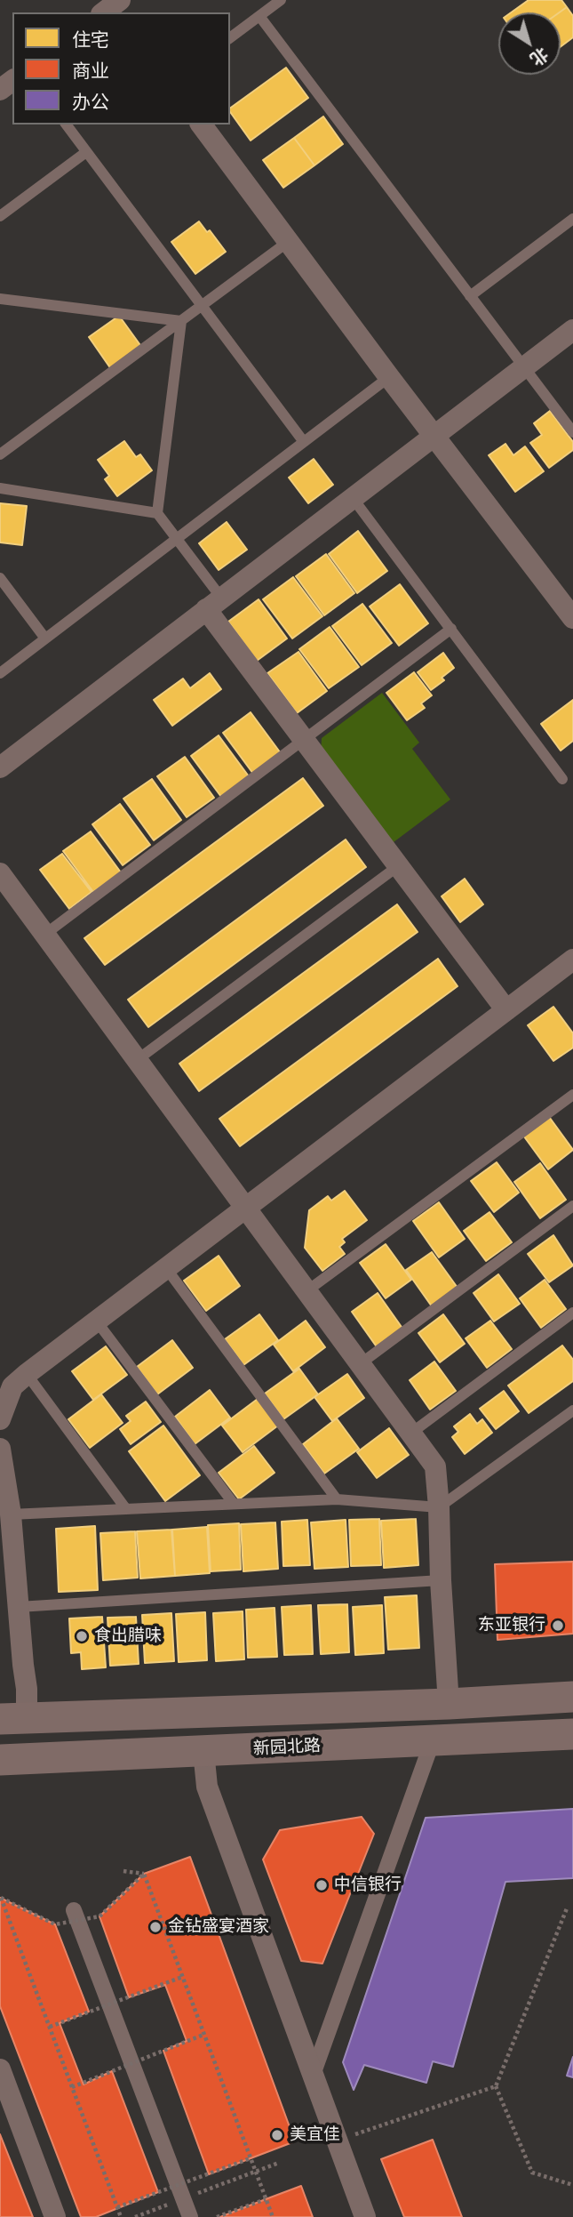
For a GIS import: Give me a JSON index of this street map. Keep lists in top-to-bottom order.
{
  "streets": {
    "main road": ["新园北路"]
  },
  "places": [
    "东亚银行",
    "食出腊味",
    "中信银行",
    "金钻盛宴酒家",
    "美宜佳"
  ],
  "legend": ["住宅", "商业", "办公"],
  "north": "bottom right"
}
